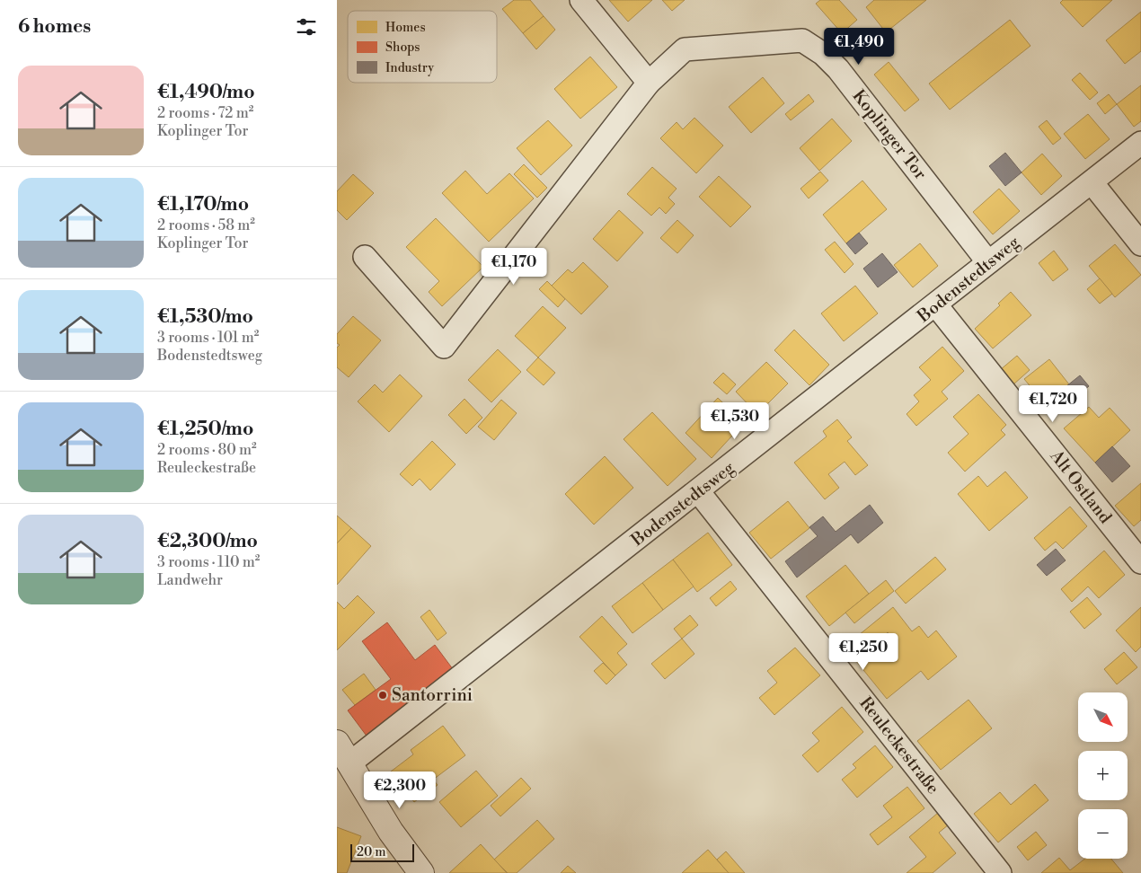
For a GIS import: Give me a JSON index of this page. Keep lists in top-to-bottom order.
{
  "streets": {
    "street": [
      "Koplinger Tor",
      "Bodenstedtsweg",
      "Alt Ostland",
      "Reuleckestraße"
    ]
  },
  "crossings": [
    ["Koplinger Tor", "Bodenstedtsweg"],
    ["Bodenstedtsweg", "Alt Ostland"],
    ["Bodenstedtsweg", "Reuleckestraße"]
  ],
  "places": ["Santorrini"],
  "legend": ["Homes", "Shops", "Industry"],
  "scale_bar": "20 m",
  "north": "bottom right",
  "page": {
    "heading": "6 homes",
    "price": [
      "€1,490",
      "€1,170",
      "€1,720",
      "€1,530",
      "€1,250",
      "€2,300"
    ],
    "list": [
      {
        "name": "€1,490/mo",
        "note": "2 rooms · 72 m² · Koplinger Tor"
      },
      {
        "name": "€1,170/mo",
        "note": "2 rooms · 58 m² · Koplinger Tor"
      },
      {
        "name": "€1,530/mo",
        "note": "3 rooms · 101 m² · Bodenstedtsweg"
      },
      {
        "name": "€1,250/mo",
        "note": "2 rooms · 80 m² · Reuleckestraße"
      },
      {
        "name": "€2,300/mo",
        "note": "3 rooms · 110 m² · Landwehr"
      }
    ],
    "map_buttons": ["+", "−"],
    "scale": "20 m"
  }
}
